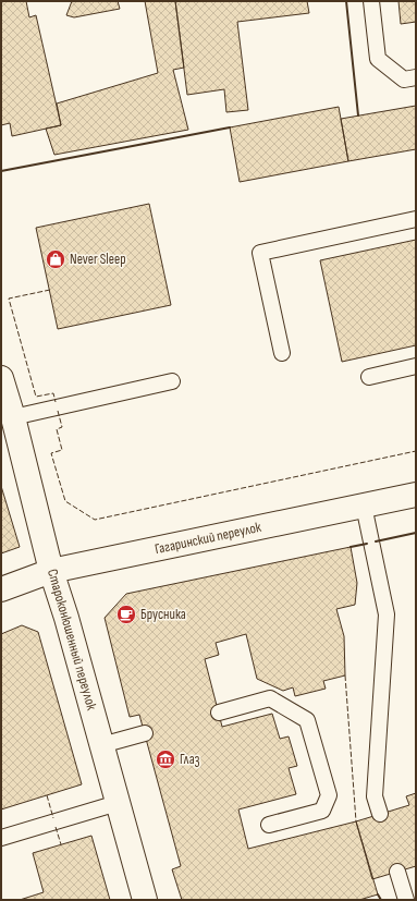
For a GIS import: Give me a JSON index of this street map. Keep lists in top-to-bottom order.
{
  "streets": {
    "street": ["Гагаринский переулок", "Староконюшенный переулок"]
  },
  "crossings": [
    ["Гагаринский переулок", "Староконюшенный переулок"]
  ],
  "places": {
    "shop": ["Never Sleep"],
    "cafe": ["Брусника"],
    "museum": ["Глаз"]
  }
}
